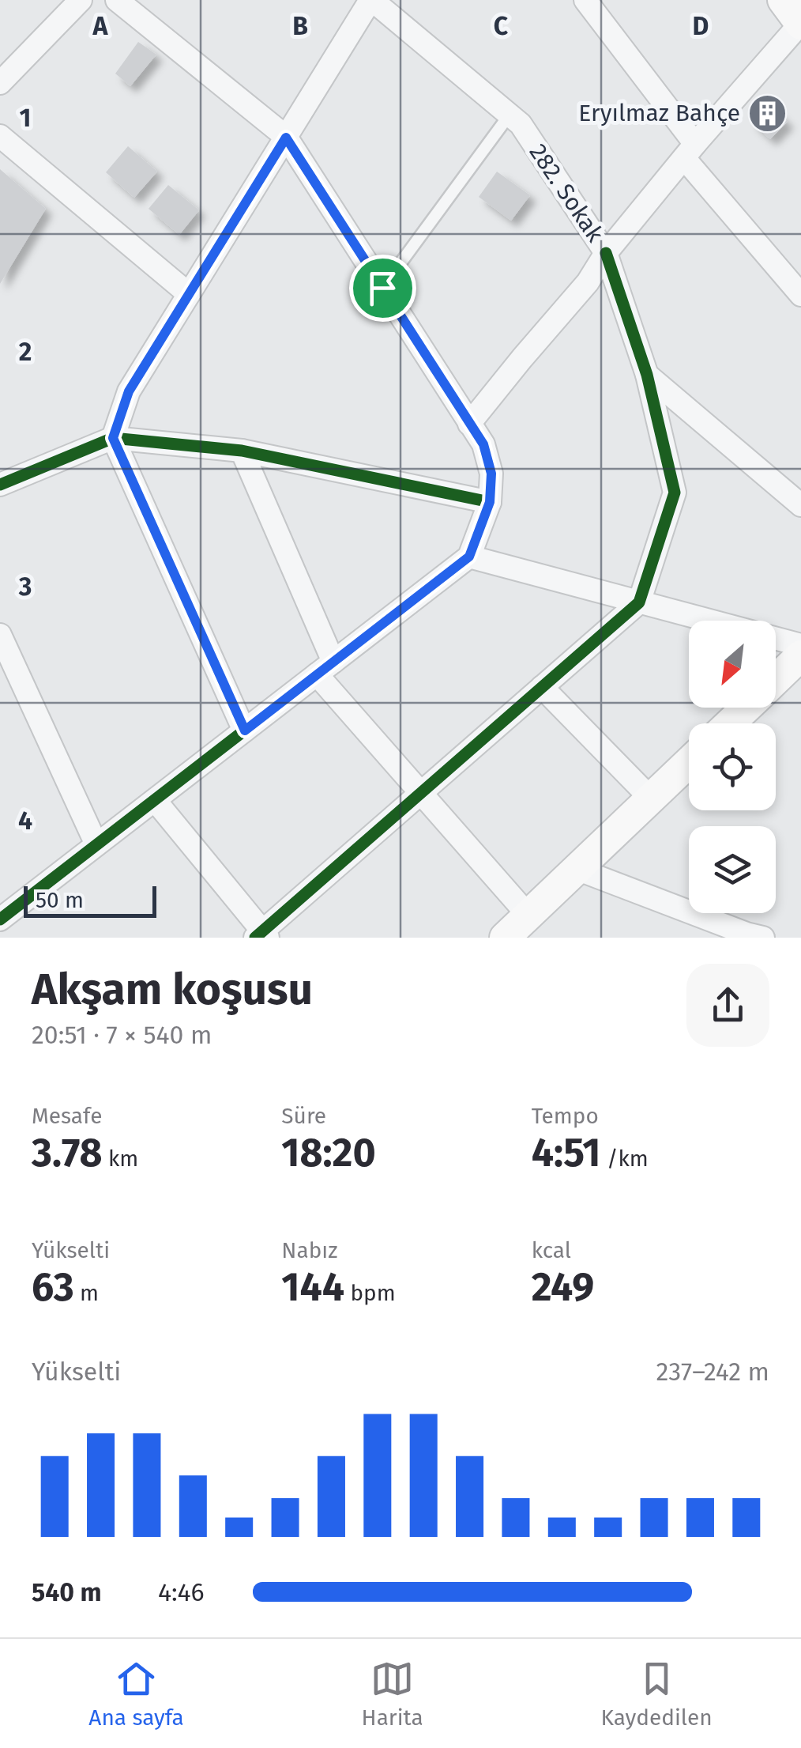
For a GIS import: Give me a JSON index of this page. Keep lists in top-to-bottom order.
{
  "streets": {
    "street": ["282. Sokak"]
  },
  "places": {
    "building": ["Eryılmaz Bahçe"]
  },
  "scale_bar": "50 m",
  "north": "bottom left",
  "page": {
    "scale": "50 m",
    "heading": ["Akşam koşusu", "20:51 · 7 × 540 m"],
    "stats": [
      ["Mesafe", "3.78 km"],
      ["Süre", "18:20"],
      ["Tempo", "4:51 /km"],
      ["Yükselti", "63 m"],
      ["Nabız", "144 bpm"],
      ["kcal", "249"]
    ],
    "chart": ["Yükselti", "237–242 m"],
    "list": [
      {
        "name": "540 m",
        "note": "4:46"
      }
    ],
    "tabs": ["Ana sayfa", "Harita", "Kaydedilen"]
  },
  "grid": {
    "columns": [
      "A",
      "B",
      "C",
      "D"
    ],
    "rows": [
      "1",
      "2",
      "3",
      "4"
    ]
  }
}
